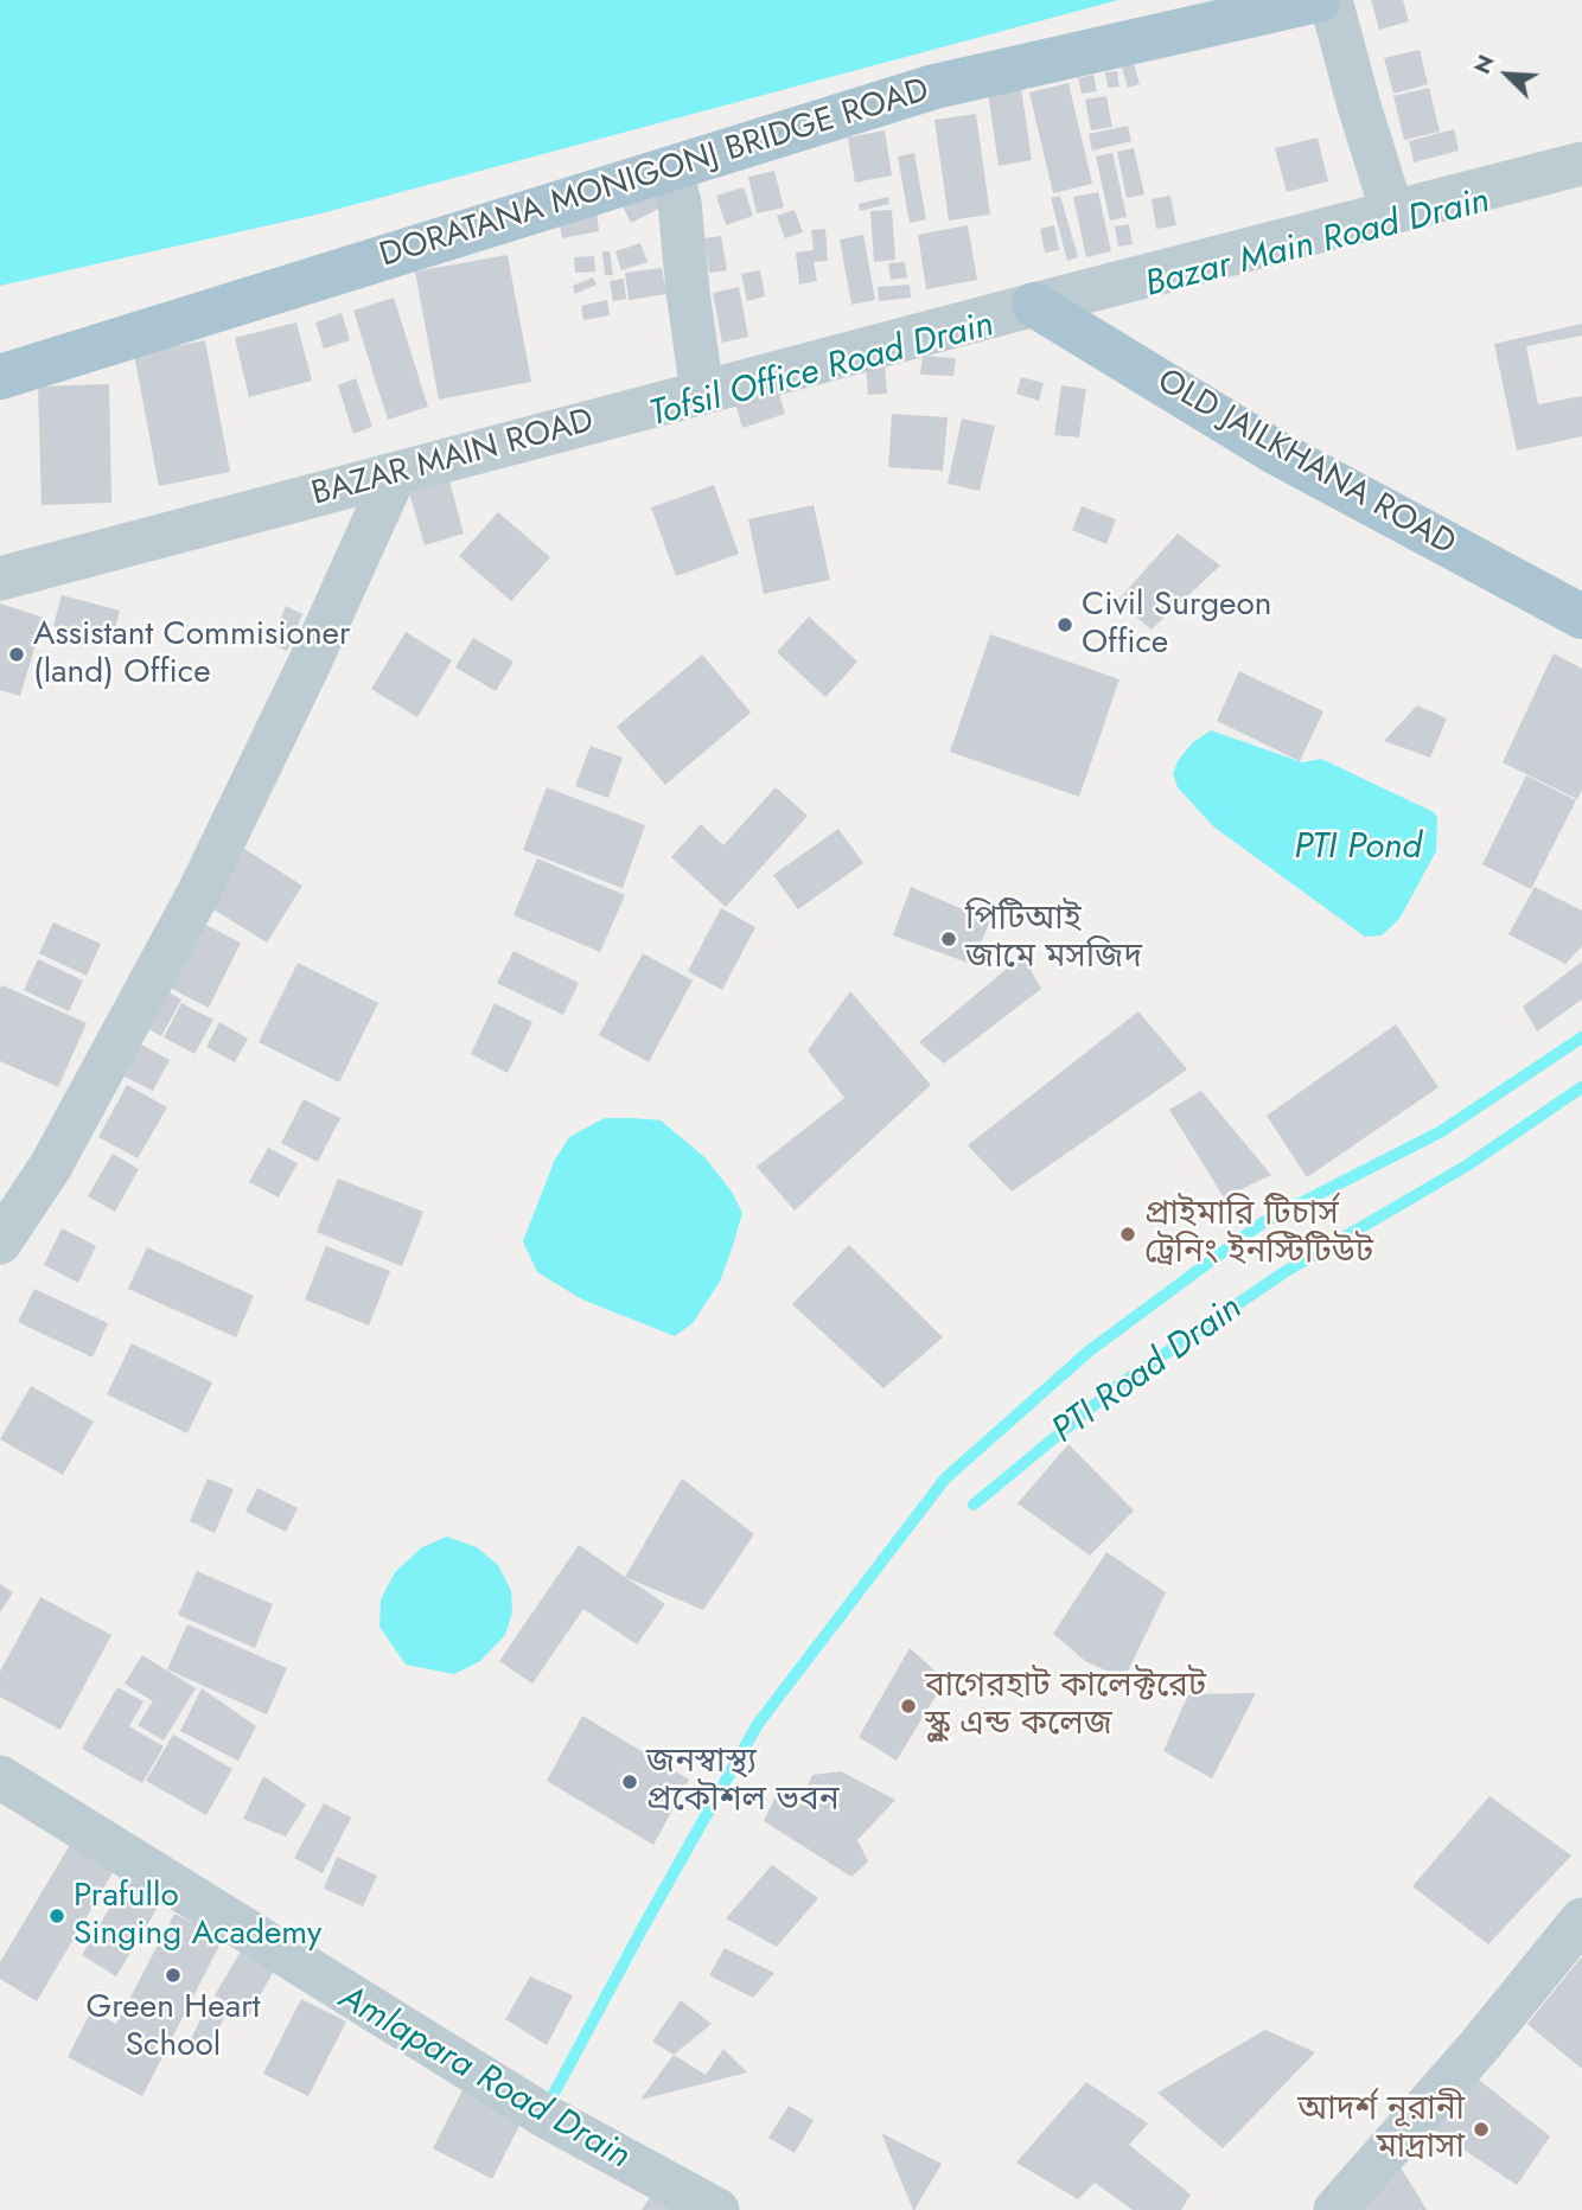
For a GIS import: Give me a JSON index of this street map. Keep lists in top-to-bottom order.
{
  "streets": {
    "main road": ["DORATANA MONIGONJ BRIDGE ROAD", "OLD JAILKHANA ROAD"],
    "street": ["BAZAR MAIN ROAD"]
  },
  "crossings": [
    ["BAZAR MAIN ROAD", "OLD JAILKHANA ROAD"]
  ],
  "water": [
    "Bazar Main Road Drain",
    "Tofsil Office Road Drain",
    "PTI Pond",
    "PTI Road Drain",
    "Amlapara Road Drain"
  ],
  "places": [
    "Civil Surgeon Office",
    "Assistant Commisioner (land) Office",
    "পিটিআই জামে মসজিদ",
    "প্রাইমারি টিচার্স ট্রেনিং ইনস্টিটিউট",
    "বাগেরহাট কালেক্টরেট স্কুল এন্ড কলেজ",
    "জনস্বাস্থ্য প্রকৌশল ভবন",
    "Prafullo Singing Academy",
    "Green Heart School",
    "আদর্শ নূরানী মাদ্রাসা"
  ],
  "north": "top left"
}
